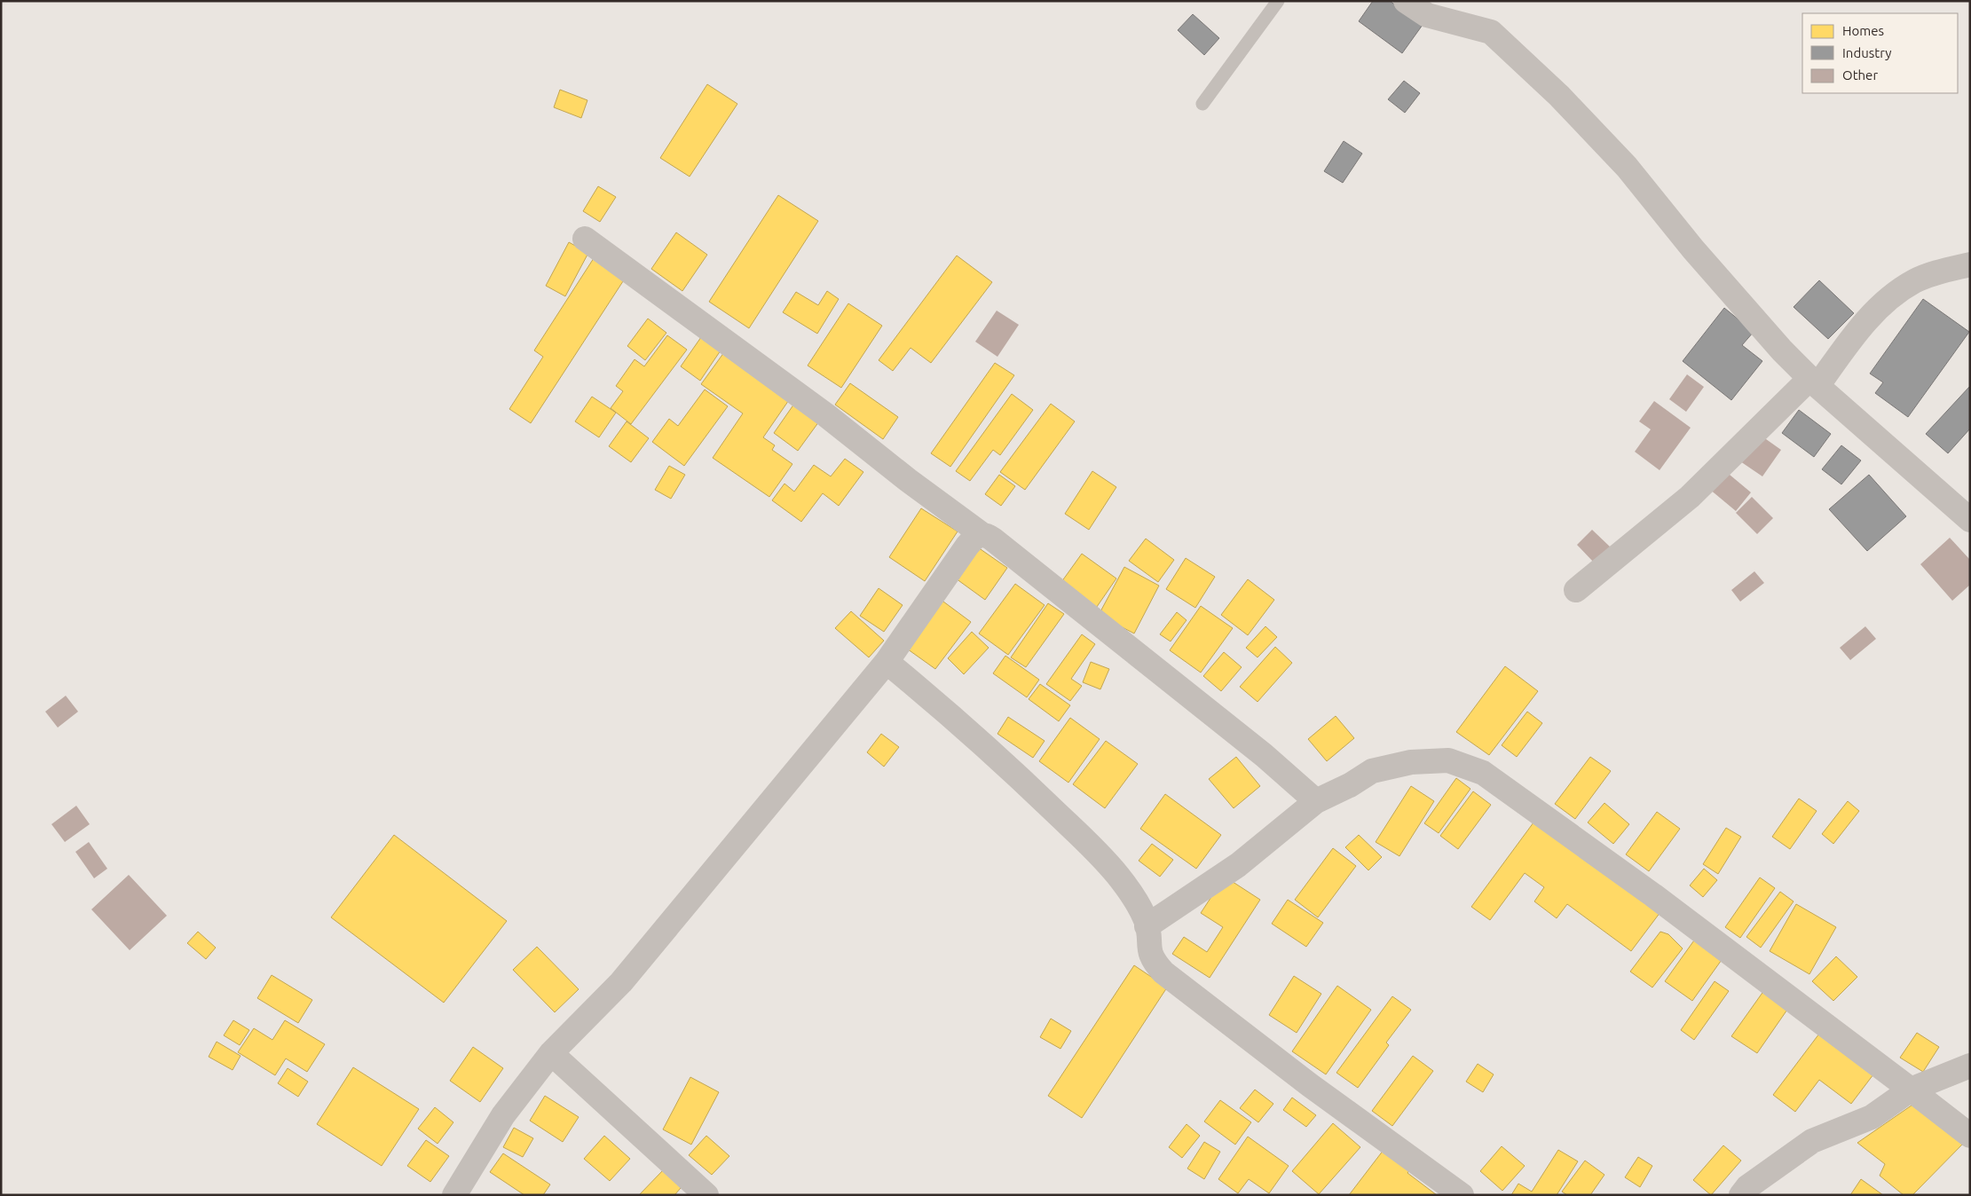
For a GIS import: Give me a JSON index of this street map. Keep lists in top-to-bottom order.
{
  "legend": ["Homes", "Industry", "Other"]
}
